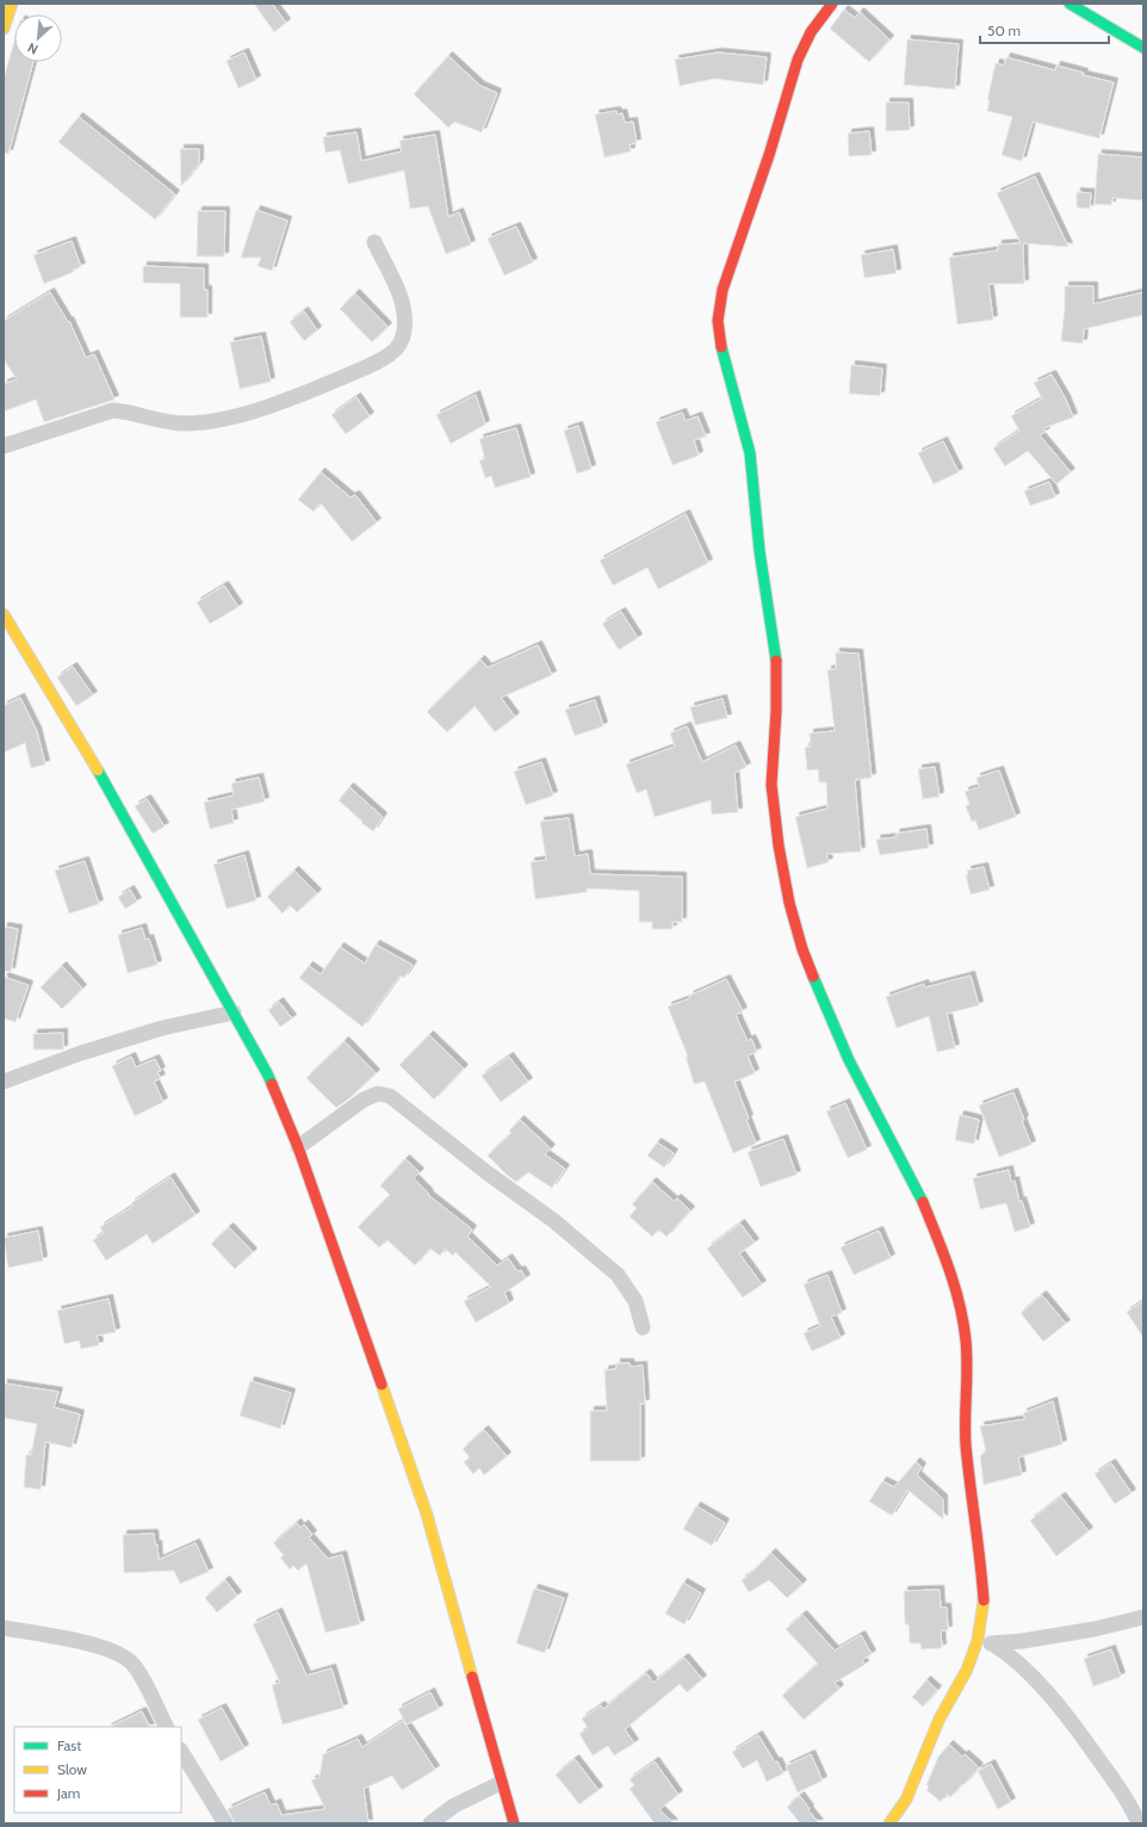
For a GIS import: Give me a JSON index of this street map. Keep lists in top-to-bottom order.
{
  "legend": ["Fast", "Slow", "Jam"],
  "scale_bar": "50 m",
  "north": "bottom left"
}
